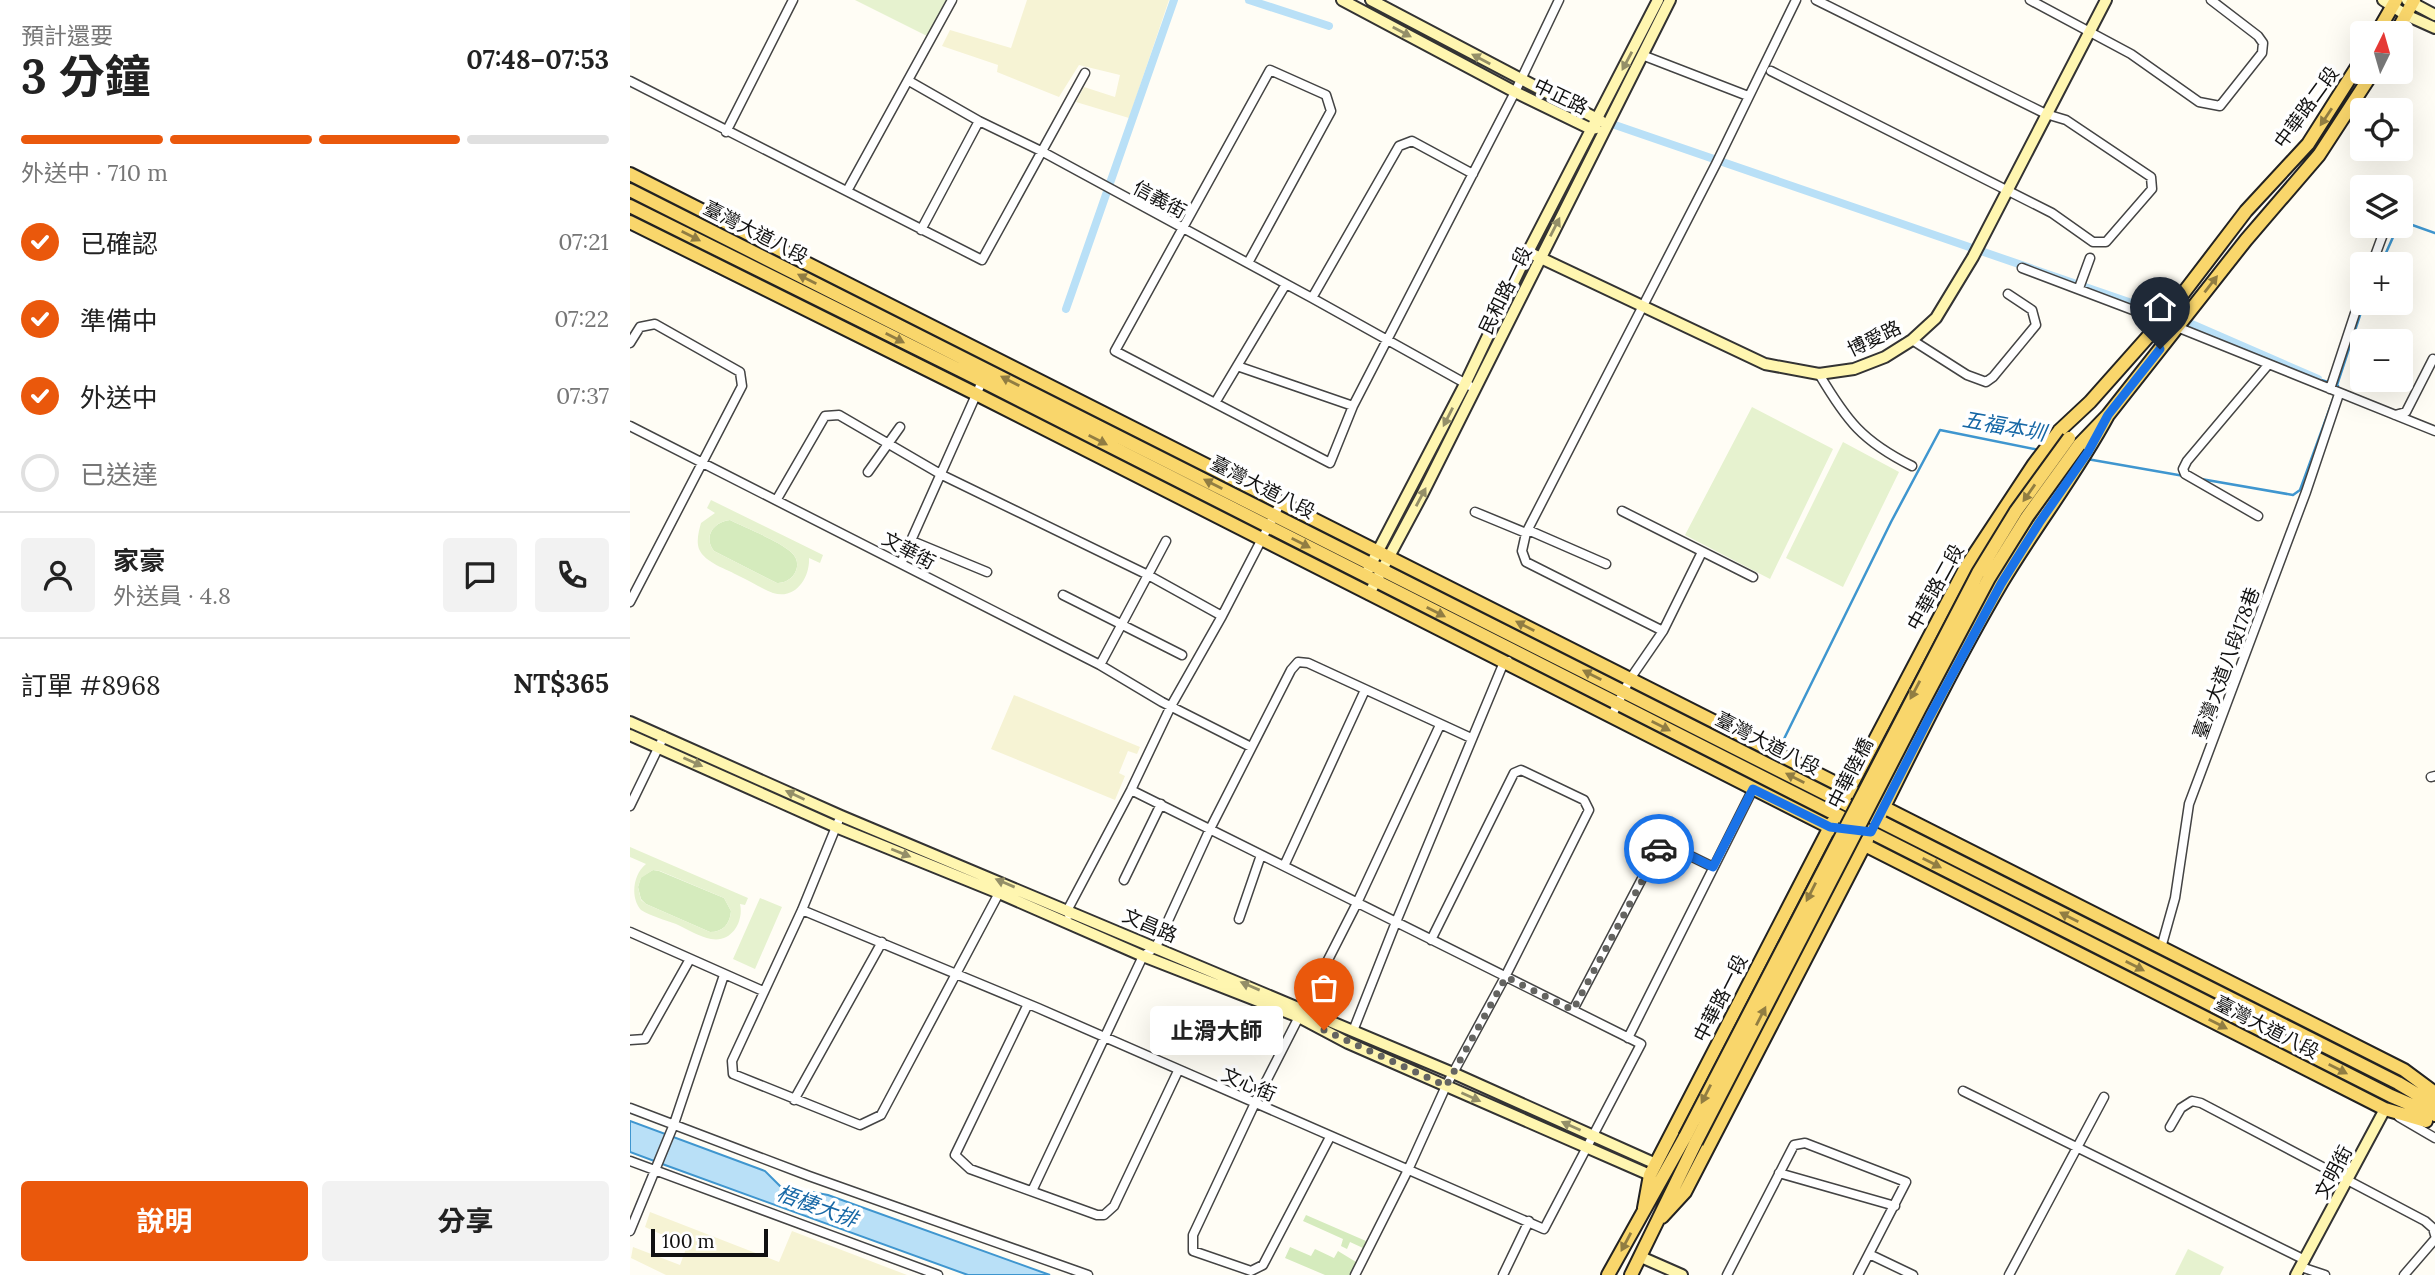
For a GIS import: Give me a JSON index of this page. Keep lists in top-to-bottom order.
{
  "streets": {
    "main road": [
      "中華路二段",
      "臺灣大道八段",
      "中華陸橋",
      "中華路一段"
    ],
    "street": [
      "中正路",
      "信義街",
      "民和路一段",
      "博愛路",
      "文華街",
      "臺灣大道八段178巷",
      "文昌路",
      "文心街",
      "文明街"
    ]
  },
  "crossings": [
    ["中正路", "民和路一段"],
    ["中華路二段", "臺灣大道八段"],
    ["中華路二段", "中華陸橋"],
    ["中華路二段", "中華路一段"],
    ["信義街", "民和路一段"],
    ["臺灣大道八段", "民和路一段"],
    ["臺灣大道八段", "臺灣大道八段178巷"],
    ["臺灣大道八段", "中華路一段"],
    ["臺灣大道八段", "文明街"],
    ["民和路一段", "博愛路"],
    ["中華陸橋", "中華路一段"],
    ["文昌路", "中華路一段"]
  ],
  "water": ["五福本圳", "梧棲大排"],
  "places": ["止滑大師"],
  "scale_bar": "100 m",
  "north": "top",
  "page": {
    "heading": ["3 分鐘", "預計還要", "07:48–07:53"],
    "panel": [
      "家豪",
      "外送員 · 4.8",
      "訂單 #8968",
      "NT$365"
    ],
    "map_buttons": ["+", "−"],
    "bar": "外送中 · 710 m",
    "list": [
      ["已確認", "07:21"],
      ["準備中", "07:22"],
      ["外送中", "07:37"],
      "已送達"
    ],
    "bubble": "止滑大師",
    "buttons": ["說明", "分享"],
    "scale": "100 m"
  }
}
